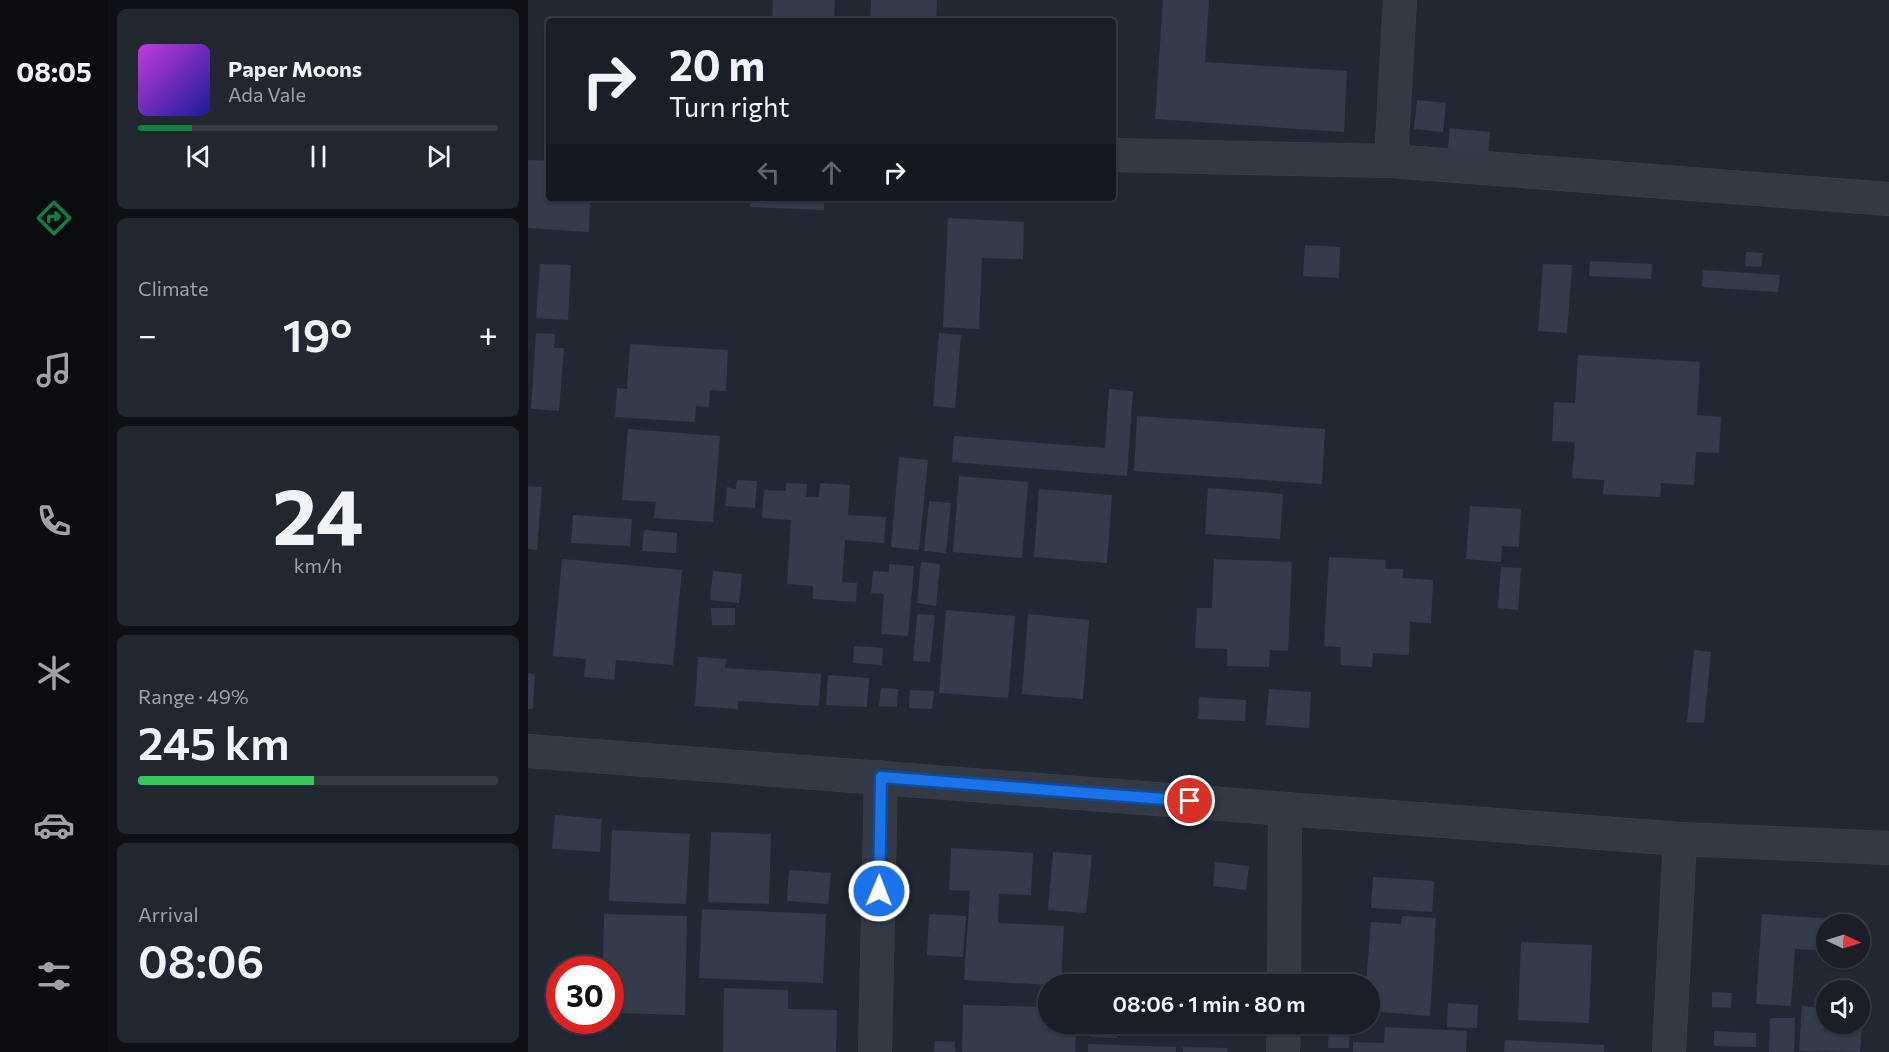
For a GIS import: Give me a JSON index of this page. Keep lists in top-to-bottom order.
{
  "north": "right",
  "page": {
    "tabs": "08:05",
    "turn": ["20 m", "Turn right"],
    "song": ["Paper Moons", "Ada Vale"],
    "tile": [
      "Climate",
      ["24", "km/h"],
      ["Range · 49%", "245 km"],
      ["Arrival", "08:06"]
    ],
    "heat": ["−", "19°", "+"],
    "limit": "30",
    "trip": "08:06 · 1 min · 80 m"
  }
}
